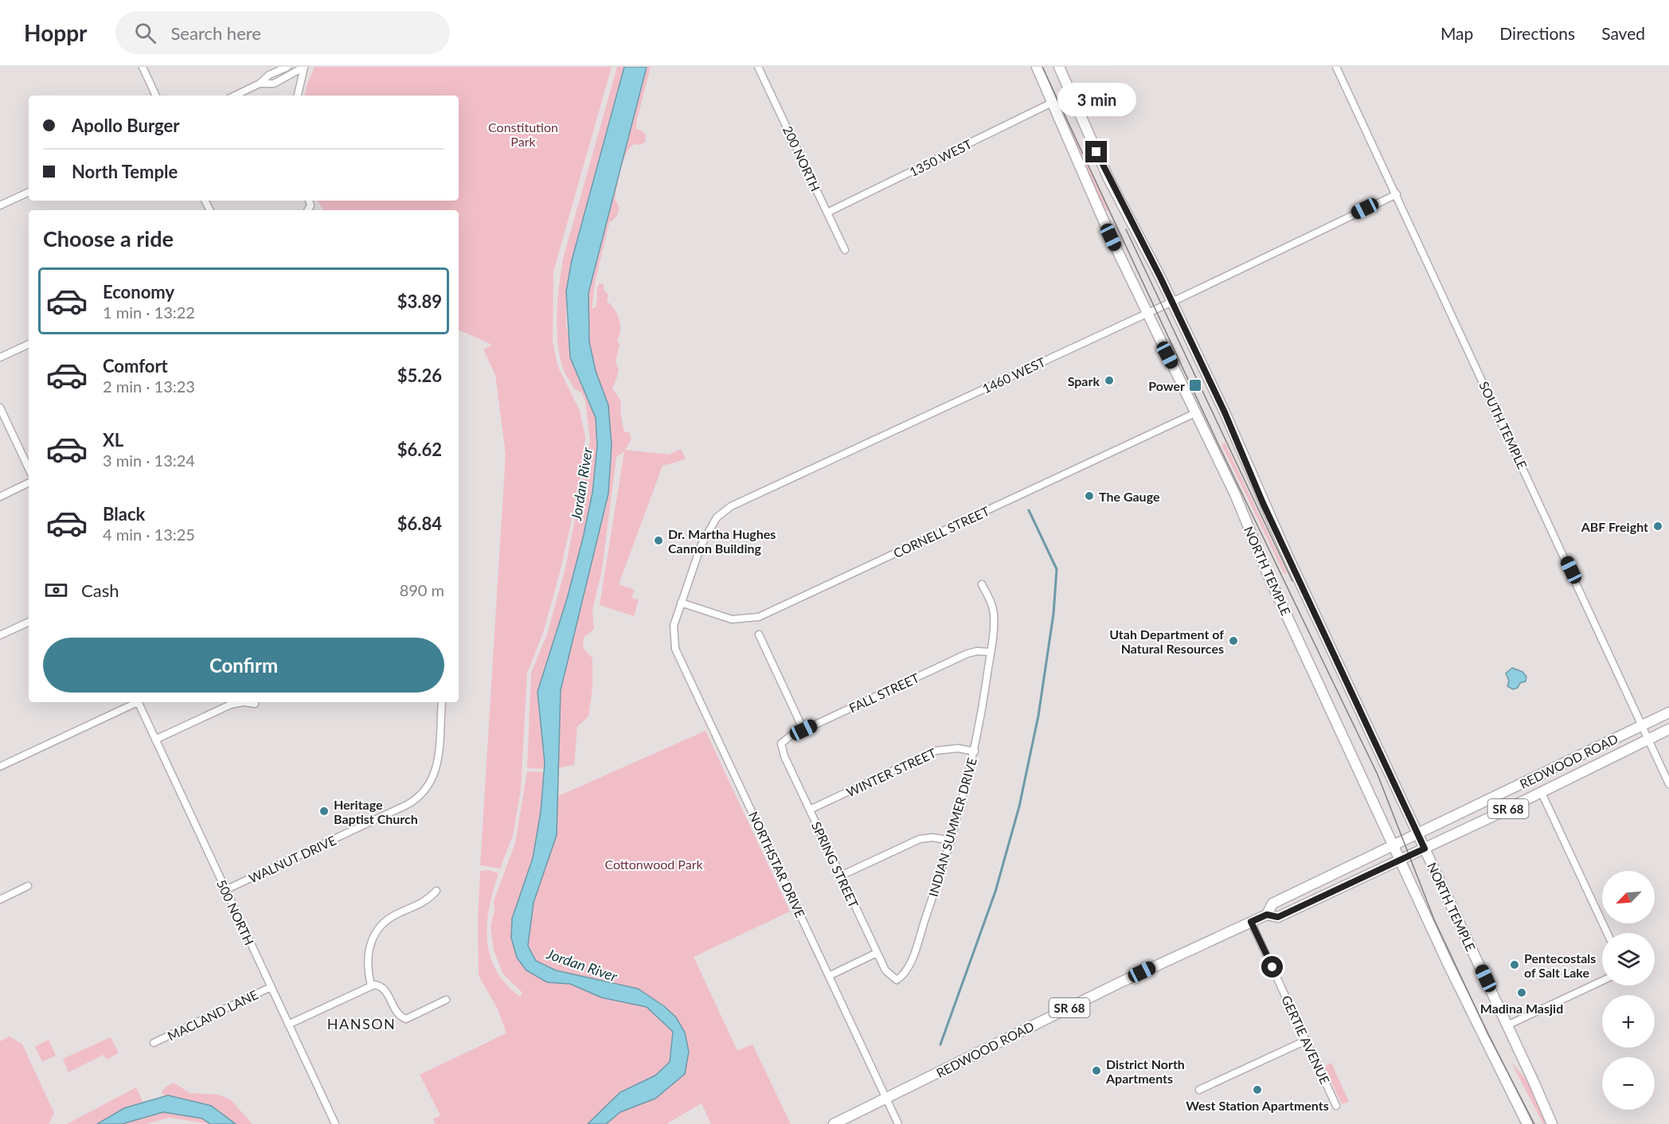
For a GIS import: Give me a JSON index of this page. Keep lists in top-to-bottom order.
{
  "streets": {
    "main road": ["NORTH TEMPLE", "REDWOOD ROAD", "SR 68"],
    "street": [
      "1350 WEST",
      "200 NORTH",
      "1460 WEST",
      "SOUTH TEMPLE",
      "CORNELL STREET",
      "FALL STREET",
      "WINTER STREET",
      "INDIAN SUMMER DRIVE",
      "WALNUT DRIVE",
      "NORTHSTAR DRIVE",
      "SPRING STREET",
      "500 NORTH",
      "MACLAND LANE",
      "GERTIE AVENUE"
    ]
  },
  "crossings": [
    ["1350 WEST", "200 NORTH"],
    ["1350 WEST", "NORTH TEMPLE"],
    ["1460 WEST", "SOUTH TEMPLE"],
    ["1460 WEST", "CORNELL STREET"],
    ["1460 WEST", "NORTH TEMPLE"],
    ["1460 WEST", "NORTHSTAR DRIVE"],
    ["SOUTH TEMPLE", "REDWOOD ROAD"],
    ["CORNELL STREET", "NORTH TEMPLE"],
    ["CORNELL STREET", "NORTHSTAR DRIVE"],
    ["NORTH TEMPLE", "REDWOOD ROAD"],
    ["FALL STREET", "INDIAN SUMMER DRIVE"],
    ["FALL STREET", "SPRING STREET"],
    ["REDWOOD ROAD", "NORTHSTAR DRIVE"],
    ["REDWOOD ROAD", "GERTIE AVENUE"],
    ["WINTER STREET", "INDIAN SUMMER DRIVE"],
    ["WINTER STREET", "SPRING STREET"],
    ["INDIAN SUMMER DRIVE", "SPRING STREET"],
    ["WALNUT DRIVE", "500 NORTH"],
    ["500 NORTH", "MACLAND LANE"]
  ],
  "districts": ["HANSON"],
  "water": ["Jordan River"],
  "parks": ["Constitution Park", "Cottonwood Park"],
  "places": {
    "other": [
      "Spark",
      "The Gauge",
      "ABF Freight",
      "Dr. Martha Hughes Cannon Building",
      "Utah Department of Natural Resources",
      "Heritage Baptist Church",
      "Pentecostals of Salt Lake",
      "Madina Masjid",
      "District North Apartments",
      "West Station Apartments"
    ],
    "transit": ["Power"]
  },
  "north": "bottom left",
  "page": {
    "header": "Hoppr",
    "search": "Search here",
    "nav": ["Map", "Directions", "Saved"],
    "bubble": "3 min",
    "banner": ["Apollo Burger", "North Temple"],
    "heading": "Choose a ride",
    "list": [
      {
        "name": "Economy",
        "note": "1 min · 13:22",
        "value": "$3.89"
      },
      {
        "name": "Comfort",
        "note": "2 min · 13:23",
        "value": "$5.26"
      },
      {
        "name": "XL",
        "note": "3 min · 13:24",
        "value": "$6.62"
      },
      {
        "name": "Black",
        "note": "4 min · 13:25",
        "value": "$6.84"
      }
    ],
    "pay": ["Cash", "890 m"],
    "buttons": "Confirm",
    "map_buttons": ["+", "−"]
  }
}
